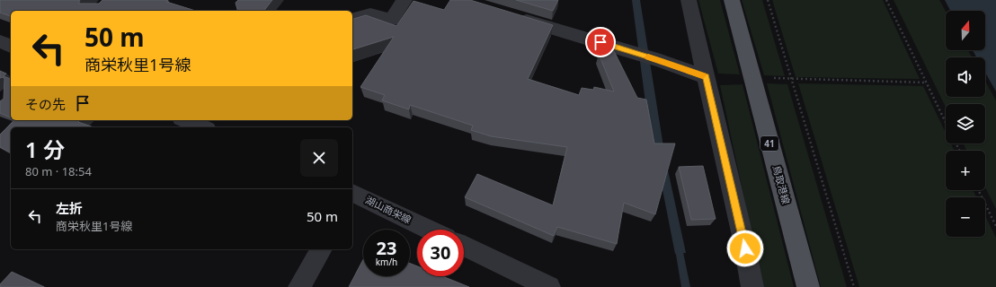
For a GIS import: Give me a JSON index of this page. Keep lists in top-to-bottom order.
{
  "streets": {
    "main road": ["41", "鳥取港線"],
    "street": ["湖山商栄線"]
  },
  "north": "top",
  "page": {
    "map_buttons": ["+", "−"],
    "turn": ["50 m", "商栄秋里1号線"],
    "then": "その先",
    "heading": ["1 分", "80 m · 18:54"],
    "list": [
      {
        "name": "左折",
        "note": "商栄秋里1号線",
        "value": "50 m"
      }
    ],
    "speed": "23 km/h",
    "limit": "30"
  }
}
